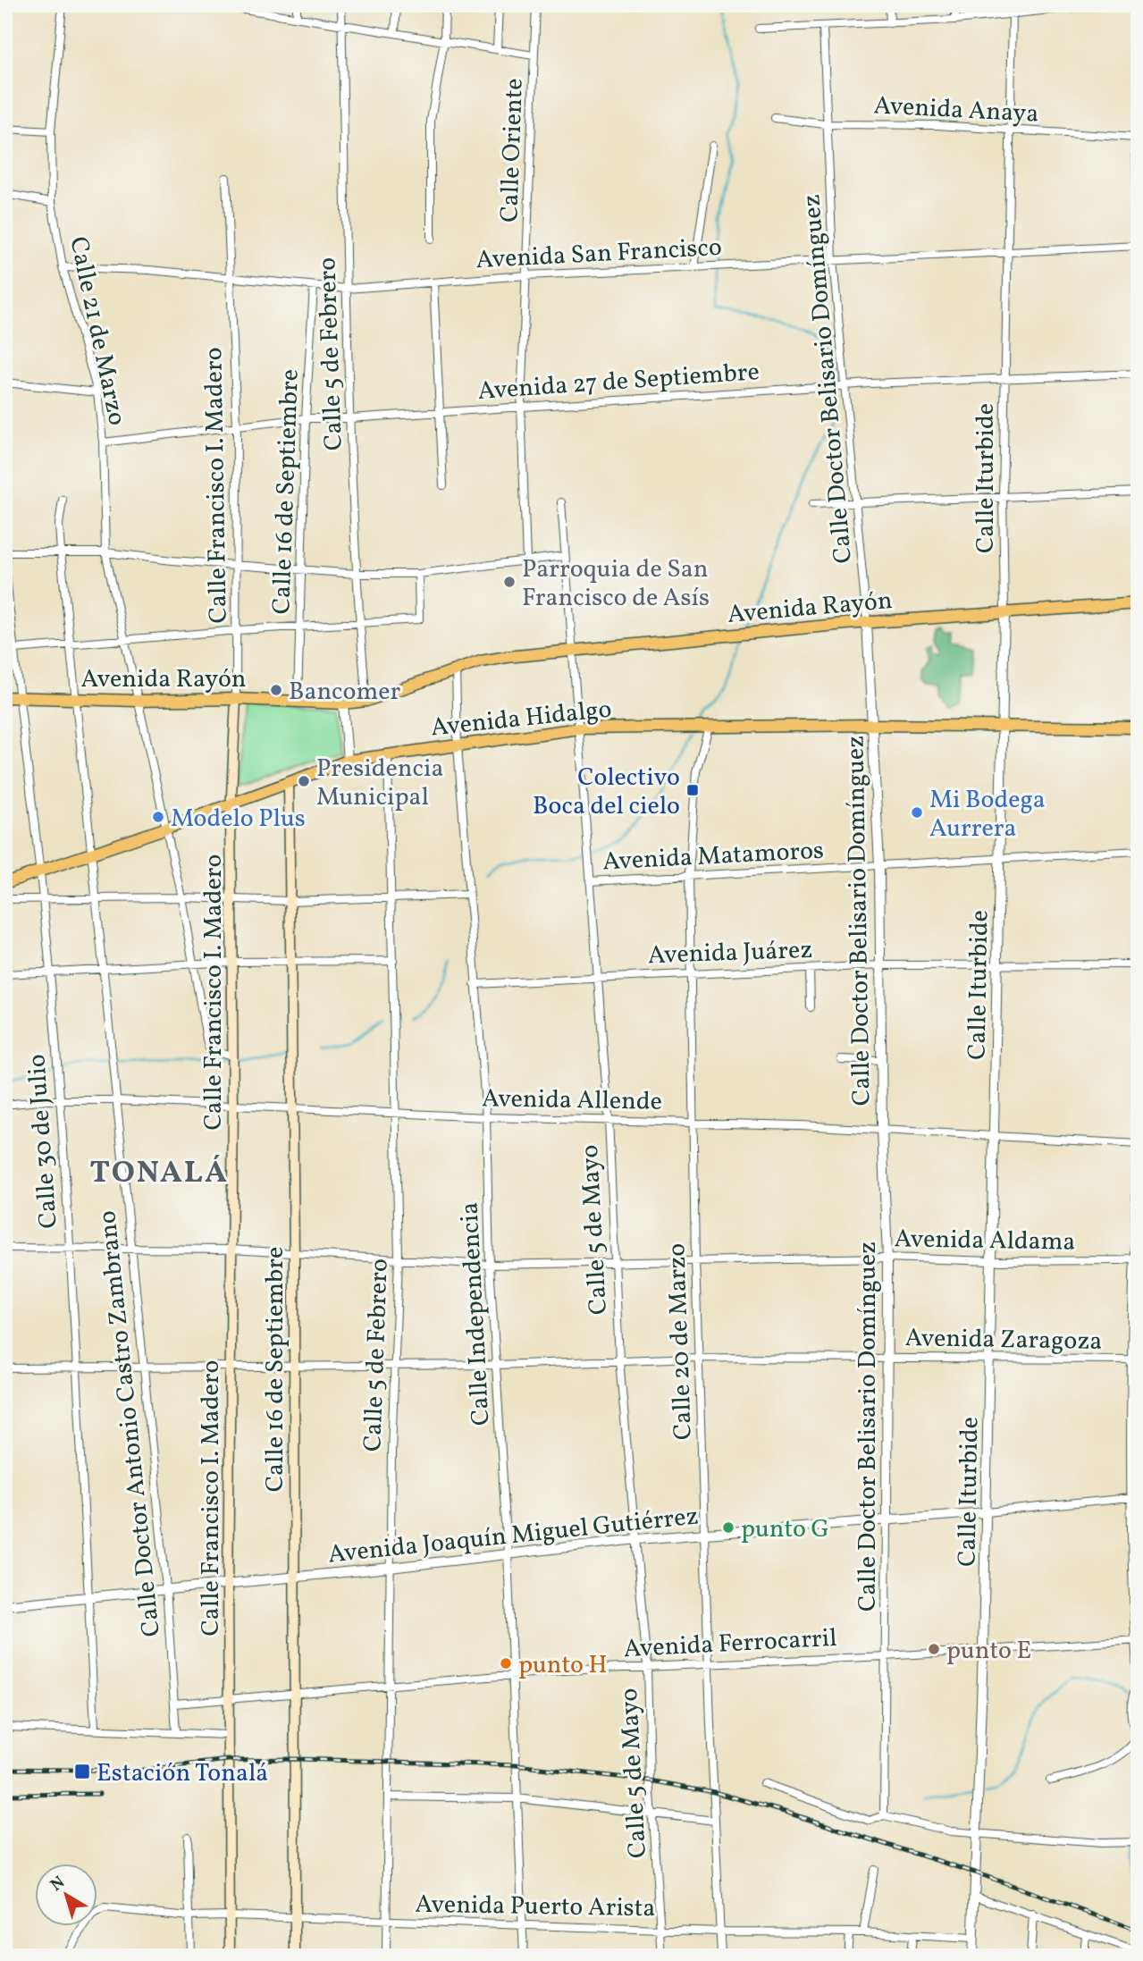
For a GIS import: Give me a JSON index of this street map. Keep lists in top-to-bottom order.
{
  "streets": {
    "main road": [
      "Calle Francisco I. Madero",
      "Calle 16 de Septiembre",
      "Avenida Rayón",
      "Avenida Hidalgo"
    ],
    "street": [
      "Avenida Anaya",
      "Calle Oriente",
      "Avenida San Francisco",
      "Calle 21 de Marzo",
      "Calle 5 de Febrero",
      "Calle Doctor Belisario Domínguez",
      "Avenida 27 de Septiembre",
      "Calle Iturbide",
      "Avenida Matamoros",
      "Avenida Juárez",
      "Avenida Allende",
      "Calle 30 de Julio",
      "Calle 5 de Mayo",
      "Avenida Aldama",
      "Calle Independencia",
      "Avenida Zaragoza",
      "Calle 20 de Marzo",
      "Calle Doctor Antonio Castro Zambrano",
      "Avenida Joaquín Miguel Gutiérrez",
      "Avenida Ferrocarril",
      "Avenida Puerto Arista"
    ]
  },
  "crossings": [
    ["Avenida Anaya", "Calle Doctor Belisario Domínguez"],
    ["Avenida Anaya", "Calle Iturbide"],
    ["Calle Oriente", "Avenida San Francisco"],
    ["Calle Oriente", "Avenida 27 de Septiembre"],
    ["Avenida San Francisco", "Calle 21 de Marzo"],
    ["Avenida San Francisco", "Calle 5 de Febrero"],
    ["Avenida San Francisco", "Calle Doctor Belisario Domínguez"],
    ["Avenida San Francisco", "Calle Iturbide"],
    ["Avenida San Francisco", "Calle Francisco I. Madero"],
    ["Avenida San Francisco", "Calle 16 de Septiembre"],
    ["Calle 21 de Marzo", "Avenida 27 de Septiembre"],
    ["Calle 21 de Marzo", "Avenida Rayón"],
    ["Calle 5 de Febrero", "Avenida 27 de Septiembre"],
    ["Calle 5 de Febrero", "Avenida Rayón"],
    ["Calle 5 de Febrero", "Avenida Hidalgo"],
    ["Calle 5 de Febrero", "Avenida Allende"],
    ["Calle 5 de Febrero", "Avenida Aldama"],
    ["Calle 5 de Febrero", "Avenida Zaragoza"],
    ["Calle 5 de Febrero", "Avenida Joaquín Miguel Gutiérrez"],
    ["Calle 5 de Febrero", "Avenida Ferrocarril"],
    ["Calle 5 de Febrero", "Avenida Puerto Arista"],
    ["Calle Doctor Belisario Domínguez", "Avenida 27 de Septiembre"],
    ["Calle Doctor Belisario Domínguez", "Avenida Rayón"],
    ["Calle Doctor Belisario Domínguez", "Avenida Hidalgo"],
    ["Calle Doctor Belisario Domínguez", "Avenida Matamoros"],
    ["Calle Doctor Belisario Domínguez", "Avenida Juárez"],
    ["Calle Doctor Belisario Domínguez", "Avenida Allende"],
    ["Calle Doctor Belisario Domínguez", "Avenida Aldama"],
    ["Calle Doctor Belisario Domínguez", "Avenida Zaragoza"],
    ["Calle Doctor Belisario Domínguez", "Avenida Joaquín Miguel Gutiérrez"],
    ["Calle Doctor Belisario Domínguez", "Avenida Ferrocarril"],
    ["Avenida 27 de Septiembre", "Calle Iturbide"],
    ["Avenida 27 de Septiembre", "Calle Francisco I. Madero"],
    ["Avenida 27 de Septiembre", "Calle 16 de Septiembre"],
    ["Calle Iturbide", "Avenida Rayón"],
    ["Calle Iturbide", "Avenida Hidalgo"],
    ["Calle Iturbide", "Avenida Matamoros"],
    ["Calle Iturbide", "Avenida Juárez"],
    ["Calle Iturbide", "Avenida Allende"],
    ["Calle Iturbide", "Avenida Aldama"],
    ["Calle Iturbide", "Avenida Zaragoza"],
    ["Calle Iturbide", "Avenida Joaquín Miguel Gutiérrez"],
    ["Calle Iturbide", "Avenida Ferrocarril"],
    ["Calle Iturbide", "Avenida Puerto Arista"],
    ["Calle Francisco I. Madero", "Avenida Rayón"],
    ["Calle Francisco I. Madero", "Avenida Hidalgo"],
    ["Calle Francisco I. Madero", "Avenida Allende"],
    ["Calle Francisco I. Madero", "Avenida Aldama"],
    ["Calle Francisco I. Madero", "Avenida Zaragoza"],
    ["Calle Francisco I. Madero", "Avenida Joaquín Miguel Gutiérrez"],
    ["Calle Francisco I. Madero", "Avenida Ferrocarril"],
    ["Calle Francisco I. Madero", "Avenida Puerto Arista"],
    ["Calle 16 de Septiembre", "Avenida Rayón"],
    ["Calle 16 de Septiembre", "Avenida Hidalgo"],
    ["Calle 16 de Septiembre", "Avenida Allende"],
    ["Calle 16 de Septiembre", "Avenida Aldama"],
    ["Calle 16 de Septiembre", "Avenida Zaragoza"],
    ["Calle 16 de Septiembre", "Avenida Joaquín Miguel Gutiérrez"],
    ["Calle 16 de Septiembre", "Avenida Ferrocarril"],
    ["Calle 16 de Septiembre", "Avenida Puerto Arista"],
    ["Avenida Rayón", "Calle 30 de Julio"],
    ["Avenida Rayón", "Calle 5 de Mayo"],
    ["Avenida Rayón", "Calle Independencia"],
    ["Avenida Rayón", "Calle Doctor Antonio Castro Zambrano"],
    ["Avenida Hidalgo", "Calle 30 de Julio"],
    ["Avenida Hidalgo", "Calle 5 de Mayo"],
    ["Avenida Hidalgo", "Calle Independencia"],
    ["Avenida Hidalgo", "Calle 20 de Marzo"],
    ["Avenida Hidalgo", "Calle Doctor Antonio Castro Zambrano"],
    ["Avenida Matamoros", "Calle 5 de Mayo"],
    ["Avenida Matamoros", "Calle 20 de Marzo"],
    ["Avenida Juárez", "Calle 5 de Mayo"],
    ["Avenida Juárez", "Calle Independencia"],
    ["Avenida Juárez", "Calle 20 de Marzo"],
    ["Avenida Allende", "Calle 30 de Julio"],
    ["Avenida Allende", "Calle 5 de Mayo"],
    ["Avenida Allende", "Calle Independencia"],
    ["Avenida Allende", "Calle 20 de Marzo"],
    ["Avenida Allende", "Calle Doctor Antonio Castro Zambrano"],
    ["Calle 30 de Julio", "Avenida Aldama"],
    ["Calle 30 de Julio", "Avenida Zaragoza"],
    ["Calle 30 de Julio", "Avenida Joaquín Miguel Gutiérrez"],
    ["Calle 5 de Mayo", "Avenida Aldama"],
    ["Calle 5 de Mayo", "Avenida Zaragoza"],
    ["Calle 5 de Mayo", "Avenida Joaquín Miguel Gutiérrez"],
    ["Calle 5 de Mayo", "Avenida Ferrocarril"],
    ["Calle 5 de Mayo", "Avenida Puerto Arista"],
    ["Avenida Aldama", "Calle Independencia"],
    ["Avenida Aldama", "Calle 20 de Marzo"],
    ["Avenida Aldama", "Calle Doctor Antonio Castro Zambrano"],
    ["Calle Independencia", "Avenida Zaragoza"],
    ["Calle Independencia", "Avenida Joaquín Miguel Gutiérrez"],
    ["Calle Independencia", "Avenida Ferrocarril"],
    ["Calle Independencia", "Avenida Puerto Arista"],
    ["Avenida Zaragoza", "Calle 20 de Marzo"],
    ["Avenida Zaragoza", "Calle Doctor Antonio Castro Zambrano"],
    ["Calle 20 de Marzo", "Avenida Joaquín Miguel Gutiérrez"],
    ["Calle 20 de Marzo", "Avenida Ferrocarril"],
    ["Calle 20 de Marzo", "Avenida Puerto Arista"],
    ["Calle Doctor Antonio Castro Zambrano", "Avenida Joaquín Miguel Gutiérrez"],
    ["Calle Doctor Antonio Castro Zambrano", "Avenida Ferrocarril"]
  ],
  "districts": ["TONALÁ"],
  "places": {
    "other": [
      "Parroquia de San Francisco de Asís",
      "Bancomer",
      "Presidencia Municipal",
      "Mi Bodega Aurrera",
      "Modelo Plus",
      "punto G",
      "punto E",
      "punto H"
    ],
    "transit": ["Colectivo Boca del cielo", "Estación Tonalá"]
  },
  "north": "top left"
}
